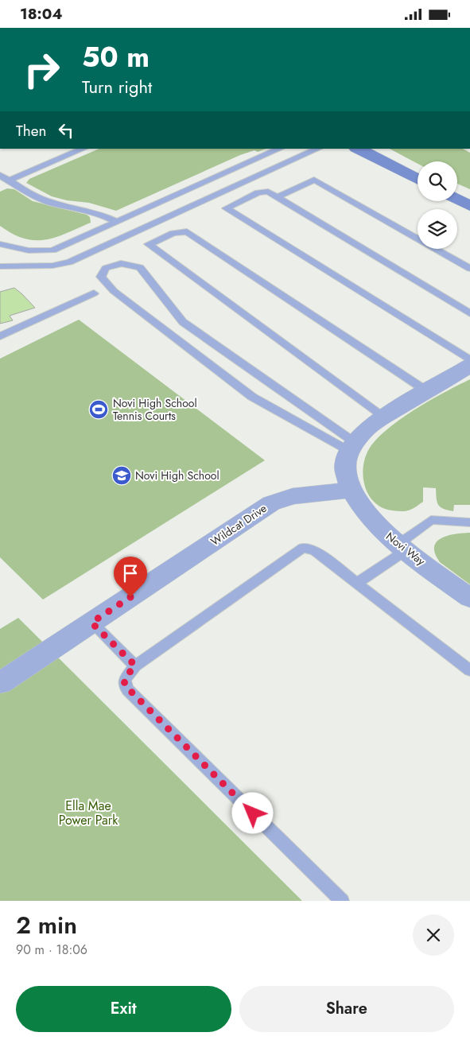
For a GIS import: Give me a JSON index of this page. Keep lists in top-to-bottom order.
{
  "streets": {
    "street": ["Wildcat Drive", "Novi Way"]
  },
  "crossings": [
    ["Wildcat Drive", "Novi Way"]
  ],
  "parks": ["Ella Mae Power Park"],
  "places": {
    "sports": ["Novi High School Tennis Courts"],
    "school or university": ["Novi High School"]
  },
  "page": {
    "status": "18:04",
    "turn": ["50 m", "Turn right"],
    "then": "Then",
    "heading": ["2 min", "90 m · 18:06"],
    "buttons": ["Exit", "Share"]
  }
}
